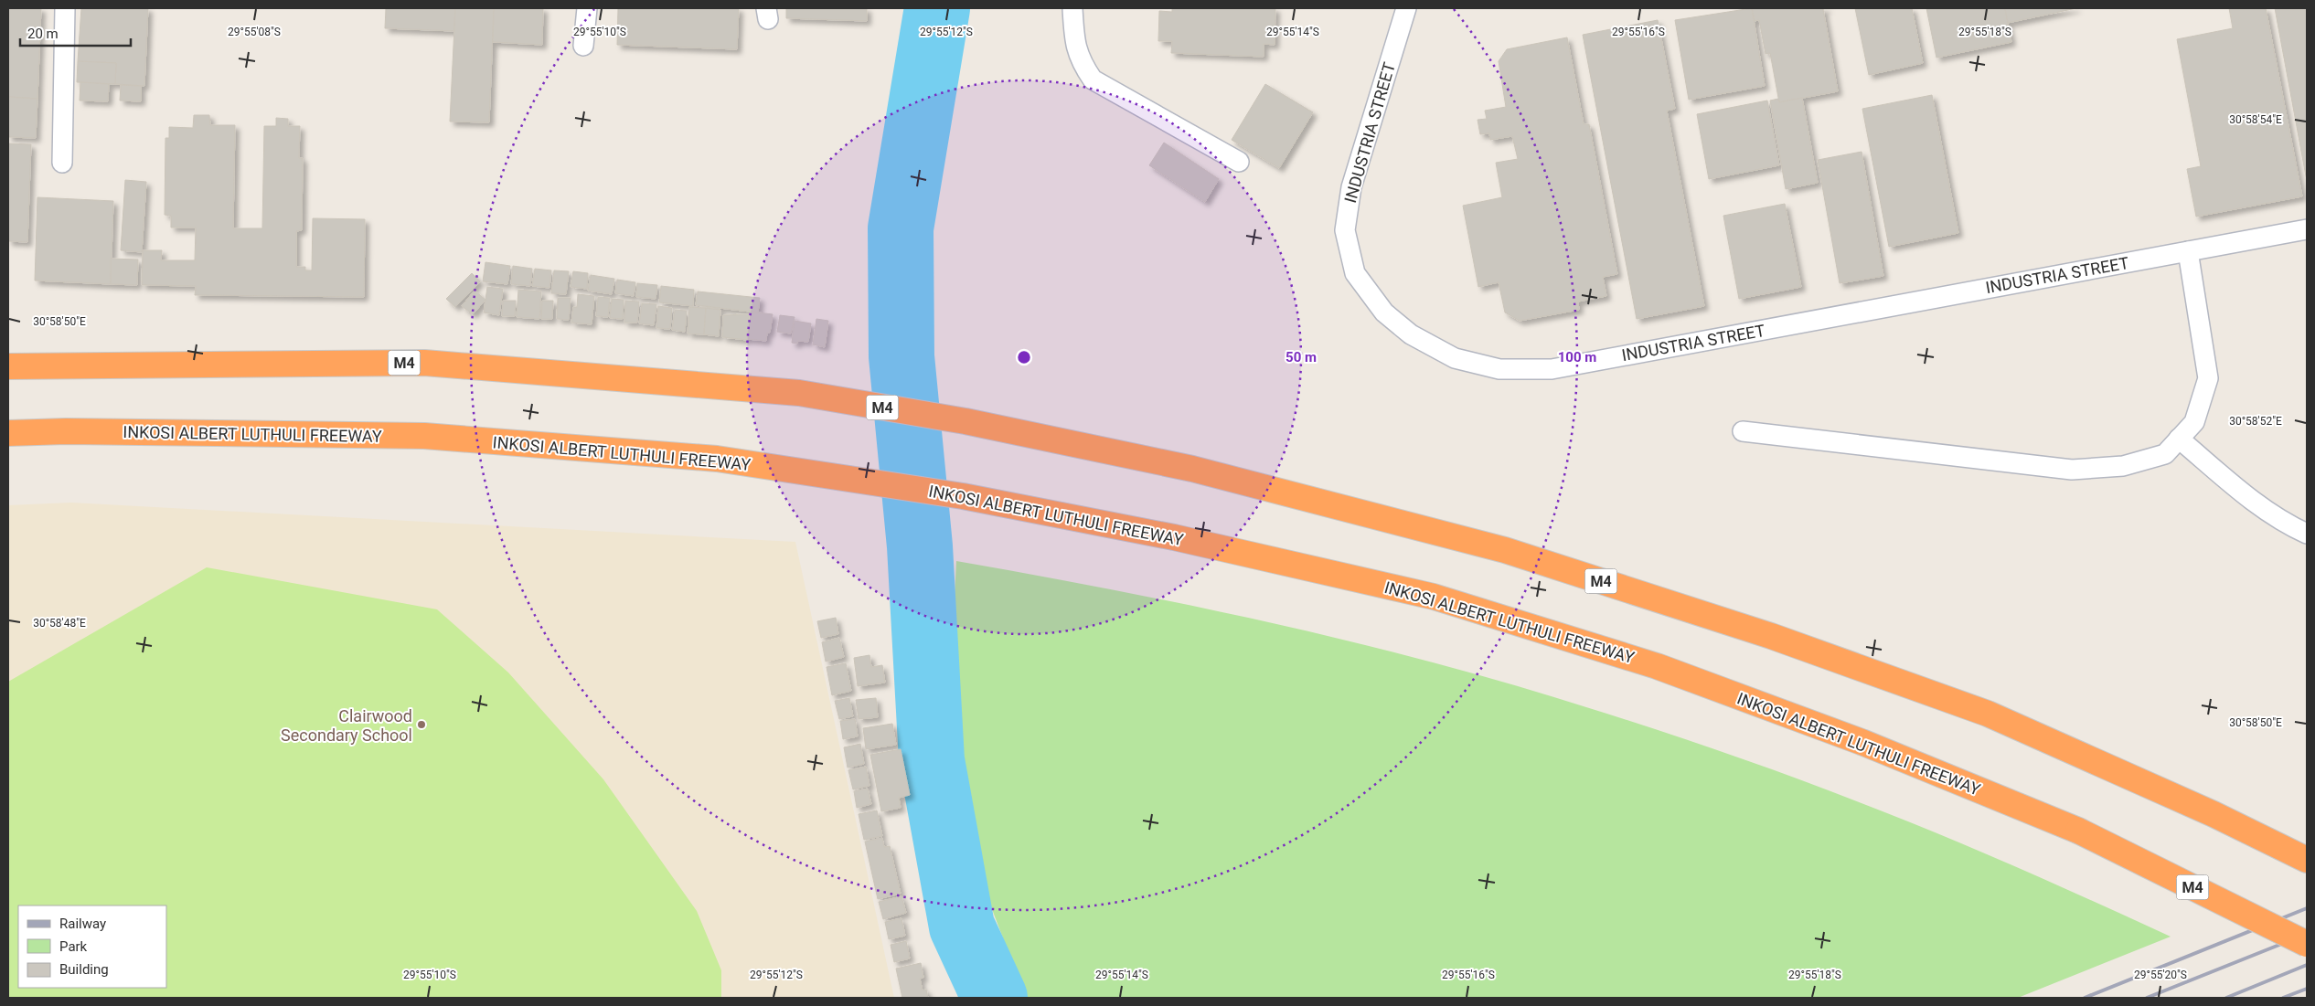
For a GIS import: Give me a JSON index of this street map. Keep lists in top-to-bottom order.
{
  "streets": {
    "highway": ["M4", "INKOSI ALBERT LUTHULI FREEWAY"],
    "lane": ["INDUSTRIA STREET"]
  },
  "places": ["Clairwood Secondary School"],
  "legend": ["Railway", "Park", "Building"],
  "scale_bar": "20 m",
  "coordinates": [
    "29°55'08\"S",
    "29°55'10\"S",
    "29°55'12\"S",
    "29°55'14\"S",
    "29°55'16\"S",
    "29°55'18\"S",
    "30°58'54\"E",
    "30°58'50\"E",
    "30°58'52\"E",
    "30°58'48\"E",
    "29°55'20\"S"
  ],
  "rings": ["50 m", "100 m"]
}
